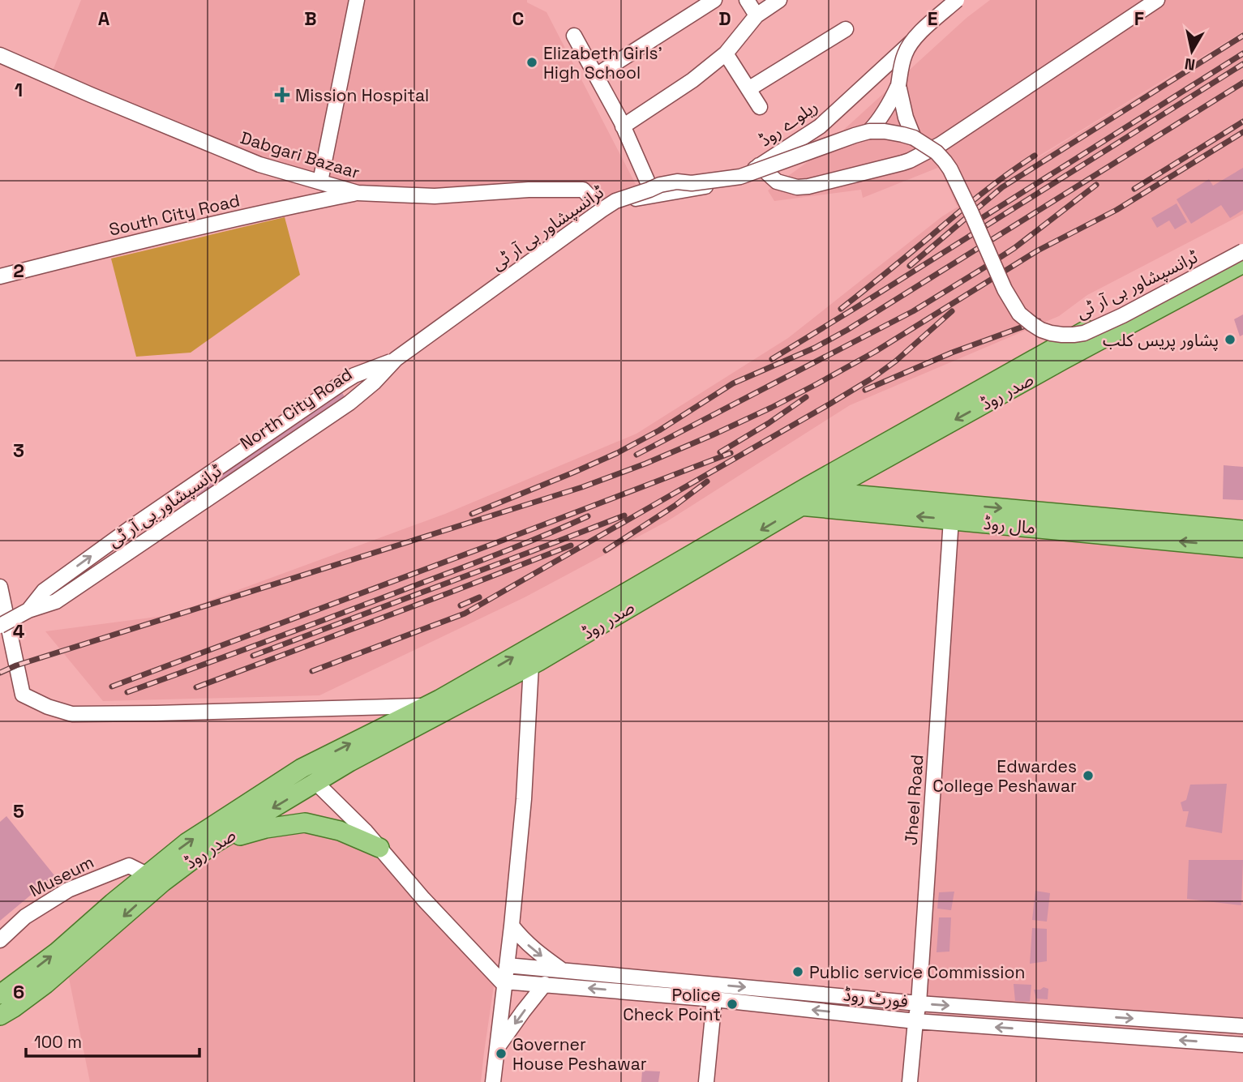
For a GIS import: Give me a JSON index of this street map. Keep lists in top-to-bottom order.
{
  "streets": {
    "main road": ["صدر روڈ", "مال روڈ"],
    "street": [
      "ریلوے روڈ",
      "Dabgari Bazaar",
      "South City Road",
      "ٹرانسپشاور بی آر ٹی",
      "North City Road",
      "Jheel Road",
      "Museum",
      "فورٹ روڈ"
    ]
  },
  "crossings": [
    ["ریلوے روڈ", "Dabgari Bazaar"],
    ["ریلوے روڈ", "North City Road"],
    ["Dabgari Bazaar", "South City Road"],
    ["Dabgari Bazaar", "North City Road"],
    ["ٹرانسپشاور بی آر ٹی", "North City Road"],
    ["صدر روڈ", "مال روڈ"],
    ["صدر روڈ", "Museum"],
    ["مال روڈ", "Jheel Road"],
    ["Jheel Road", "فورٹ روڈ"]
  ],
  "places": {
    "other": [
      "Elizabeth Girls' High School",
      "پشاور پریس کلب",
      "Edwardes College Peshawar",
      "Public service Commission",
      "Police Check Point",
      "Governer House Peshawar"
    ],
    "health": ["Mission Hospital"]
  },
  "scale_bar": "100 m",
  "north": "bottom",
  "grid": {
    "columns": [
      "A",
      "B",
      "C",
      "D",
      "E",
      "F"
    ],
    "rows": [
      "1",
      "2",
      "3",
      "4",
      "5",
      "6"
    ]
  }
}
